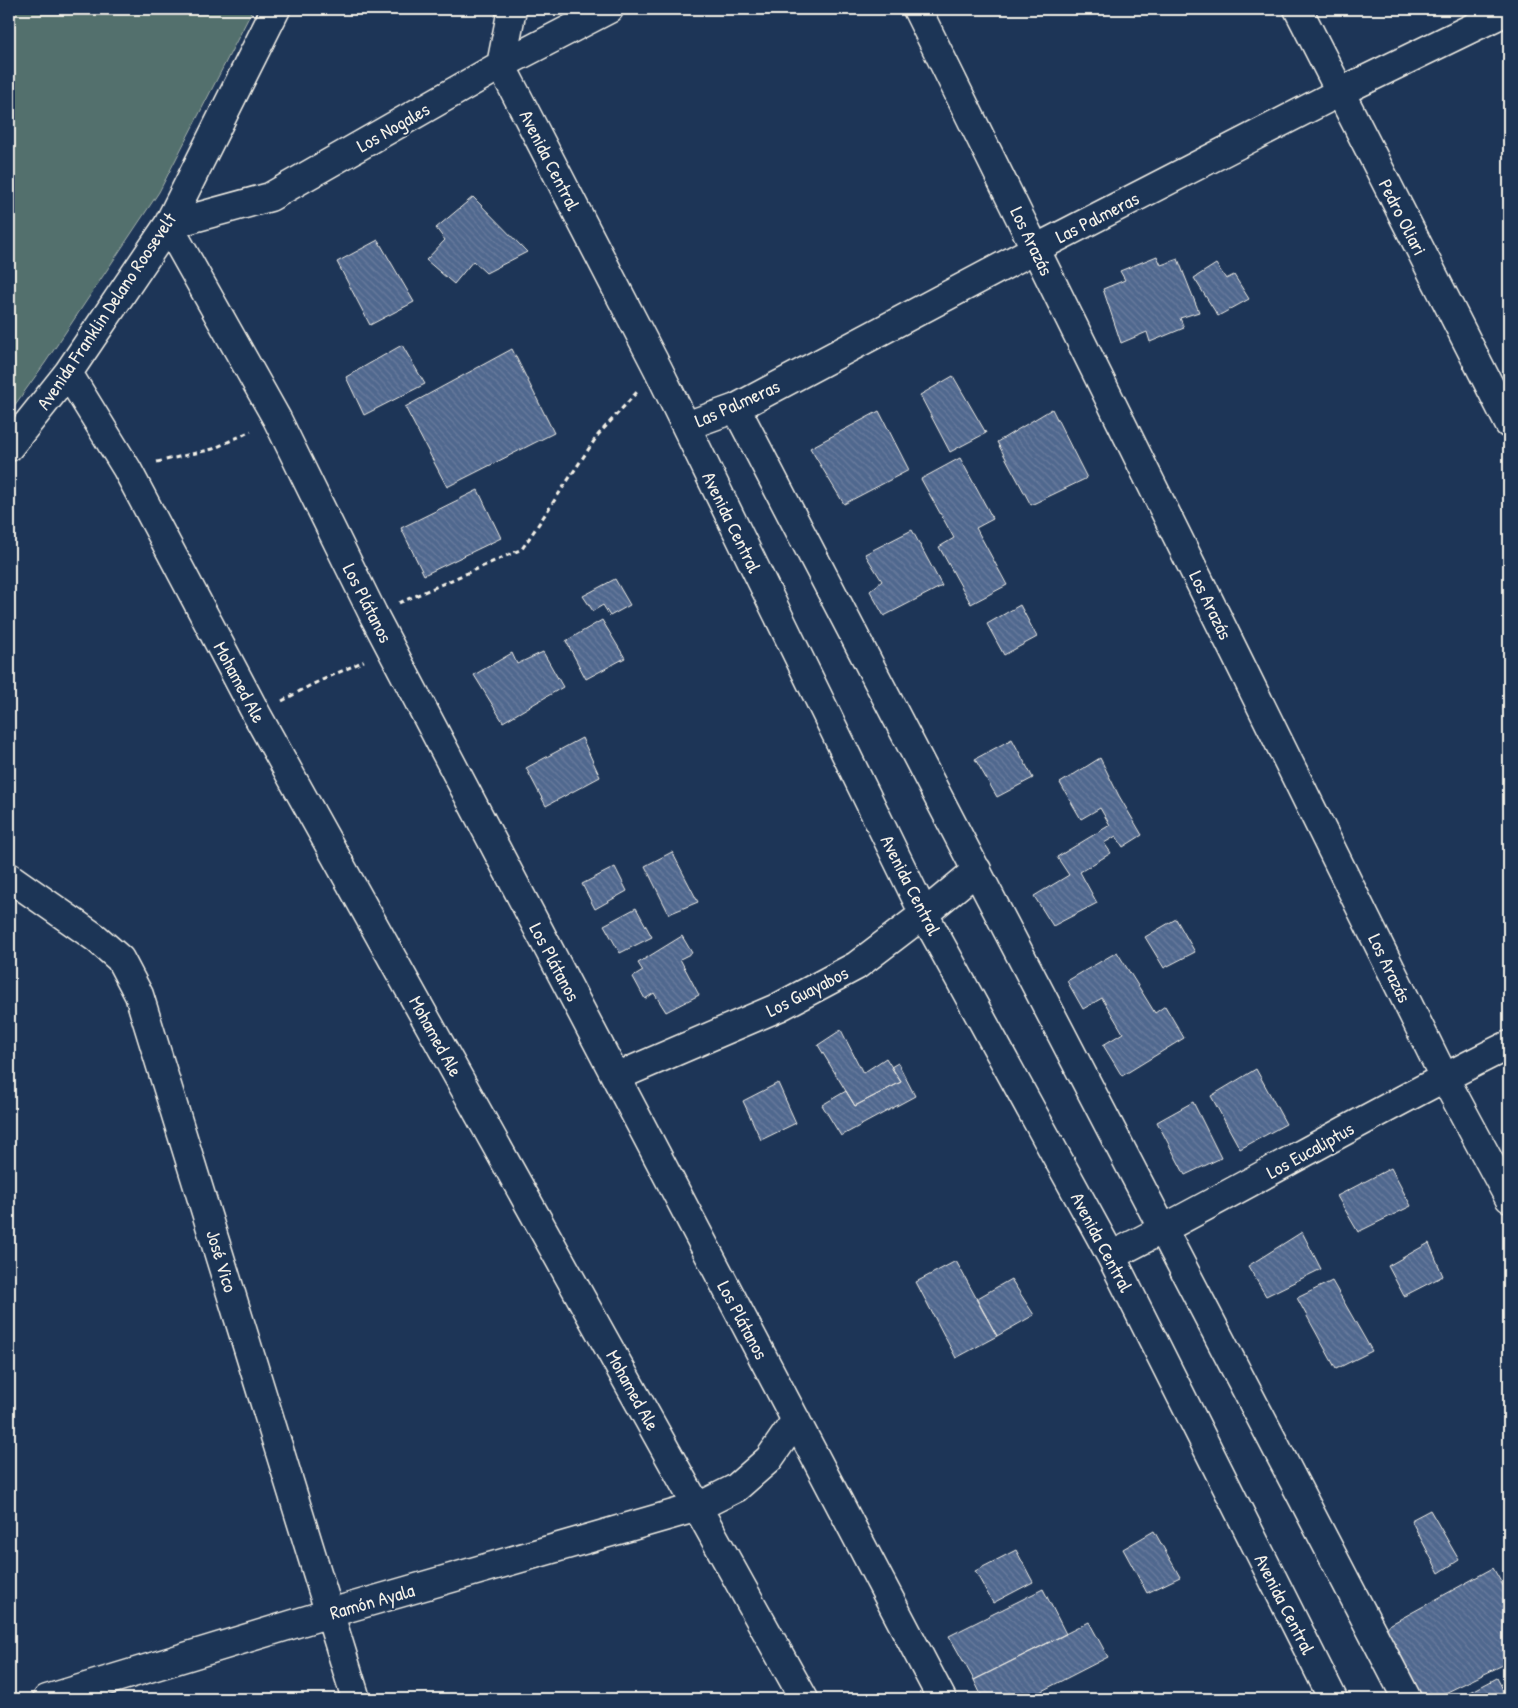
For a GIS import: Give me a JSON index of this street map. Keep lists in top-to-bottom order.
{
  "streets": {
    "street": [
      "Los Nogales",
      "Avenida Central",
      "Las Palmeras",
      "Pedro Oliari",
      "Los Arazás",
      "Avenida Franklin Delano Roosevelt",
      "Los Plátanos",
      "Mohamed Ale",
      "Los Guayabos",
      "Los Eucaliptus",
      "José Vico",
      "Ramón Ayala"
    ]
  },
  "crossings": [
    ["Los Nogales", "Avenida Central"],
    ["Los Nogales", "Avenida Franklin Delano Roosevelt"],
    ["Los Nogales", "Los Plátanos"],
    ["Avenida Central", "Las Palmeras"],
    ["Avenida Central", "Los Guayabos"],
    ["Avenida Central", "Los Eucaliptus"],
    ["Las Palmeras", "Pedro Oliari"],
    ["Las Palmeras", "Los Arazás"],
    ["Los Arazás", "Los Eucaliptus"],
    ["Avenida Franklin Delano Roosevelt", "Los Plátanos"],
    ["Avenida Franklin Delano Roosevelt", "Mohamed Ale"],
    ["Los Plátanos", "Los Guayabos"],
    ["Los Plátanos", "Ramón Ayala"],
    ["Mohamed Ale", "Ramón Ayala"],
    ["José Vico", "Ramón Ayala"]
  ]
}
